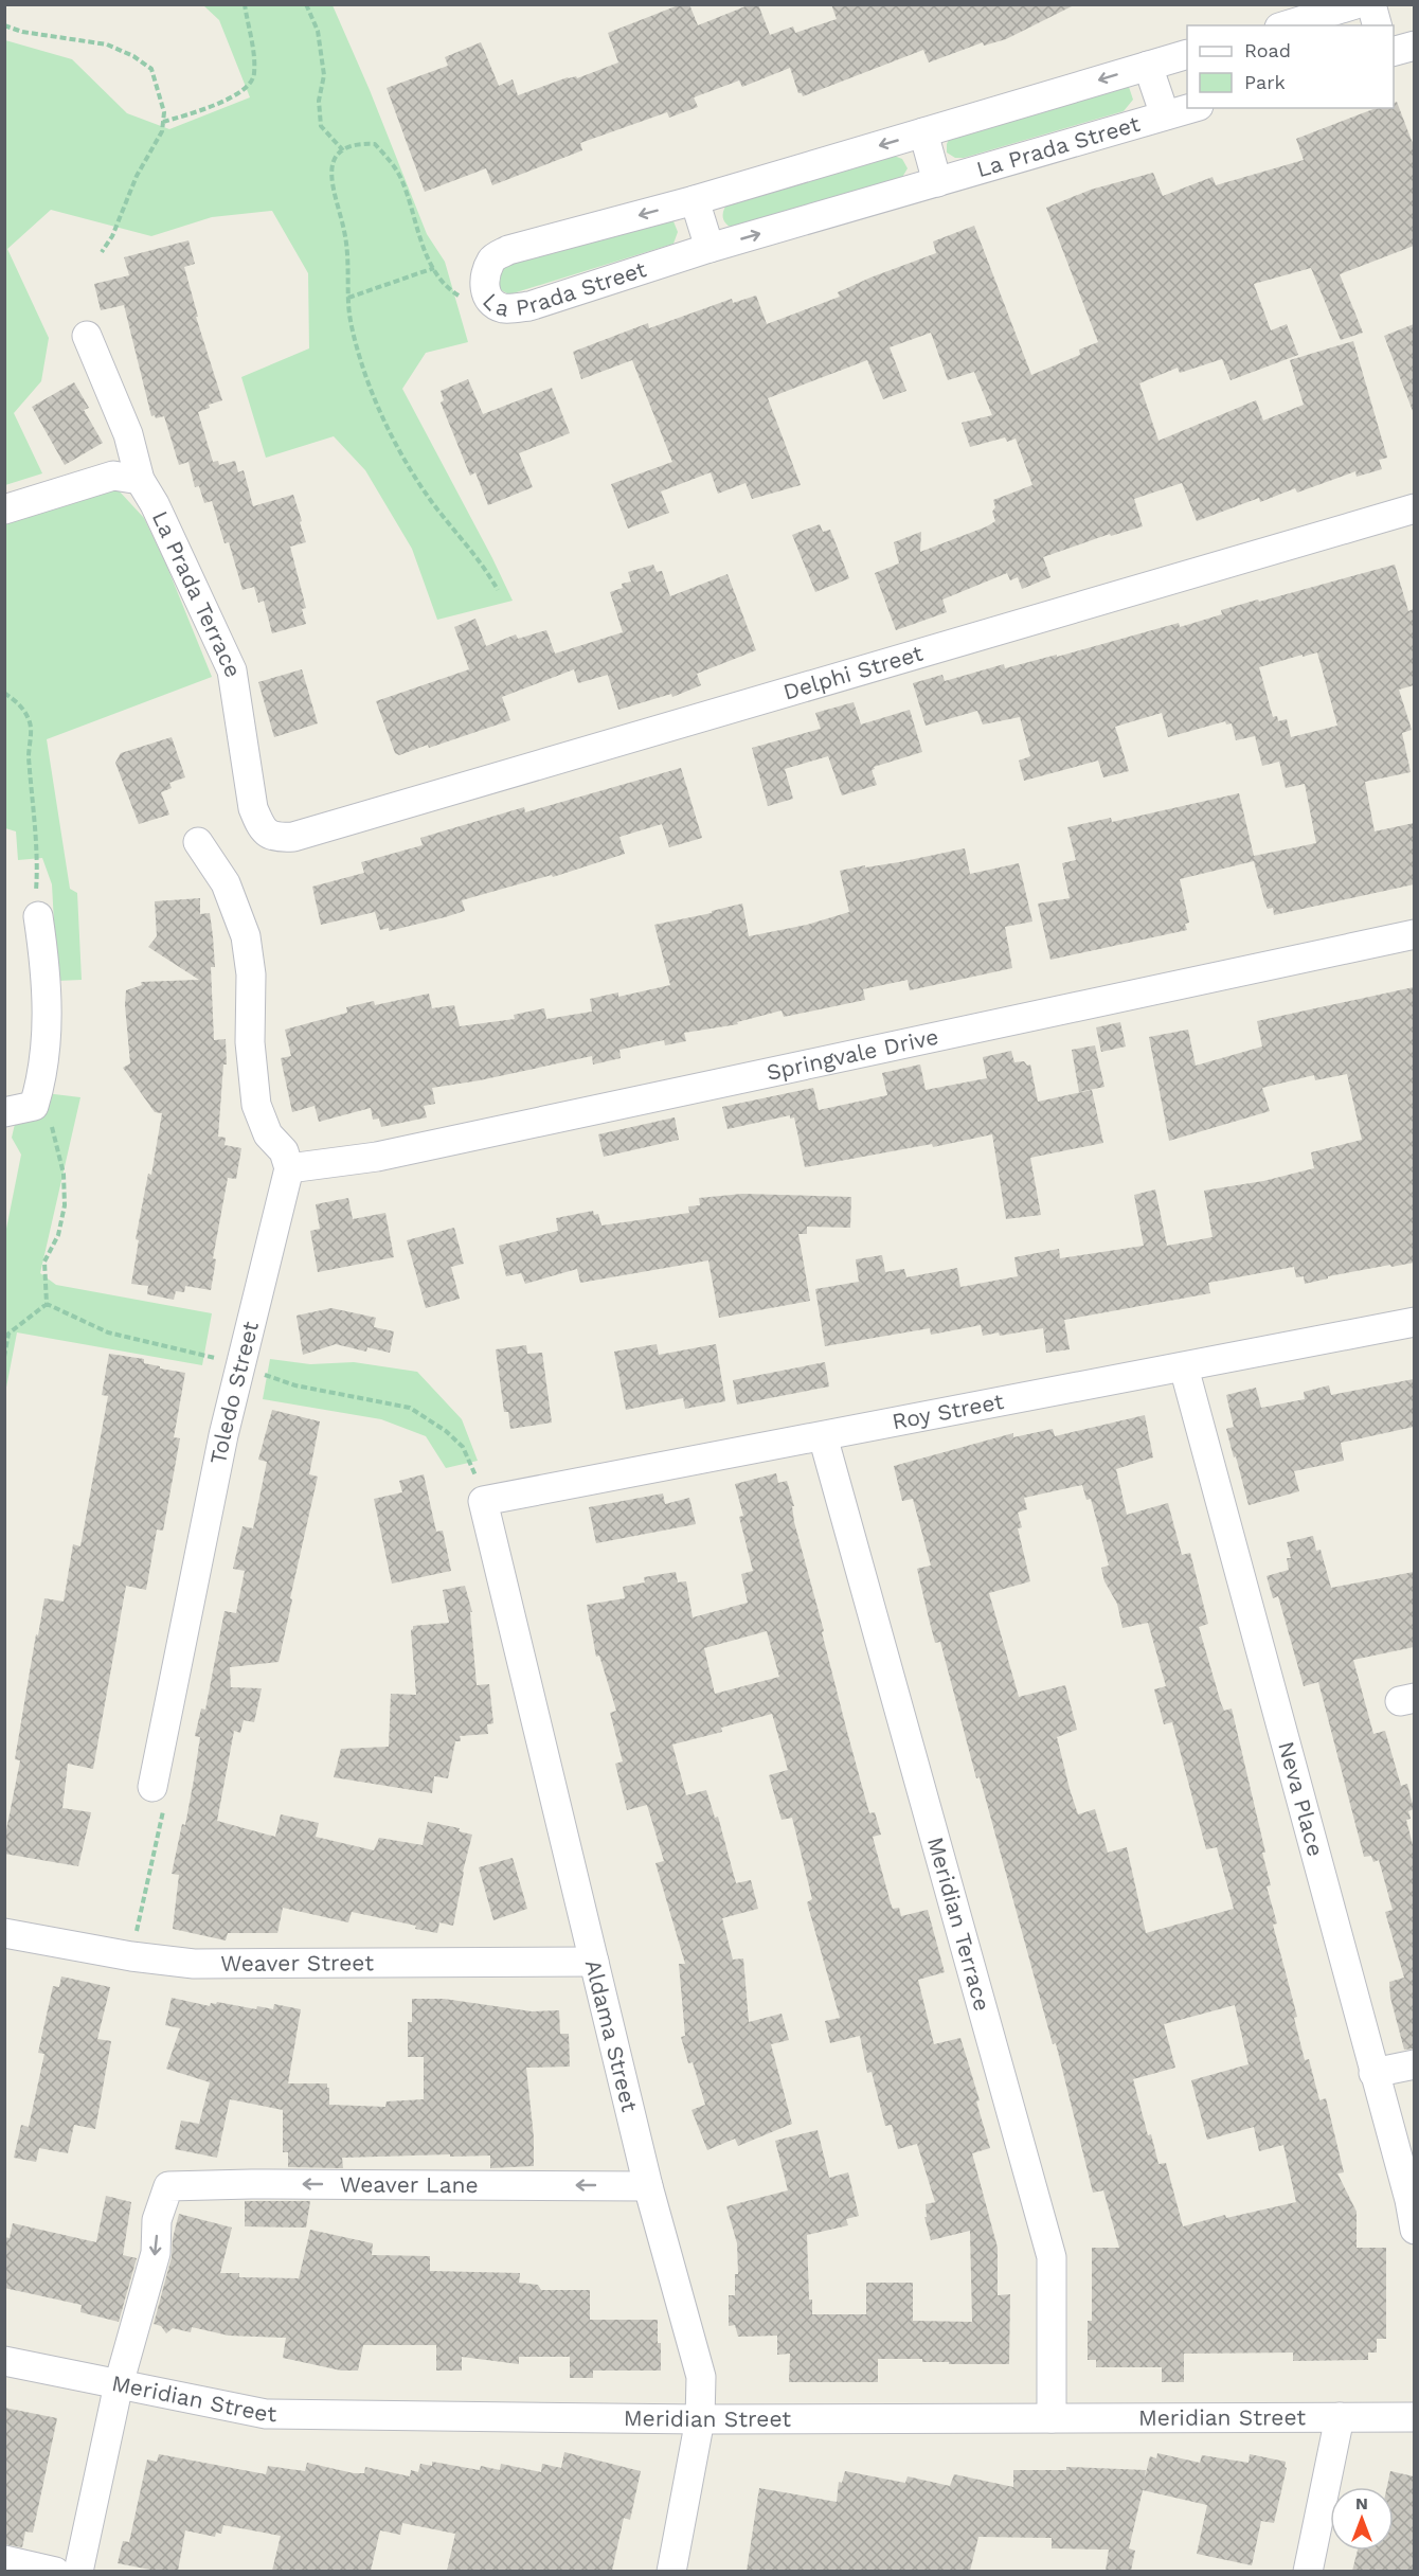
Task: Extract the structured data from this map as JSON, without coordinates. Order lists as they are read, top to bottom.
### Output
{
  "streets": {
    "street": [
      "La Prada Street",
      "La Prada Terrace",
      "Delphi Street",
      "Springvale Drive",
      "Toledo Street",
      "Roy Street",
      "Neva Place",
      "Meridian Terrace",
      "Weaver Street",
      "Aldama Street",
      "Weaver Lane",
      "Meridian Street"
    ]
  },
  "crossings": [
    ["La Prada Terrace", "Delphi Street"],
    ["Springvale Drive", "Toledo Street"],
    ["Roy Street", "Neva Place"],
    ["Roy Street", "Meridian Terrace"],
    ["Roy Street", "Aldama Street"],
    ["Meridian Terrace", "Meridian Street"],
    ["Weaver Street", "Aldama Street"],
    ["Aldama Street", "Weaver Lane"],
    ["Aldama Street", "Meridian Street"],
    ["Weaver Lane", "Meridian Street"]
  ],
  "one_way": ["Weaver Lane"],
  "legend": ["Road", "Park"],
  "north": "top"
}
